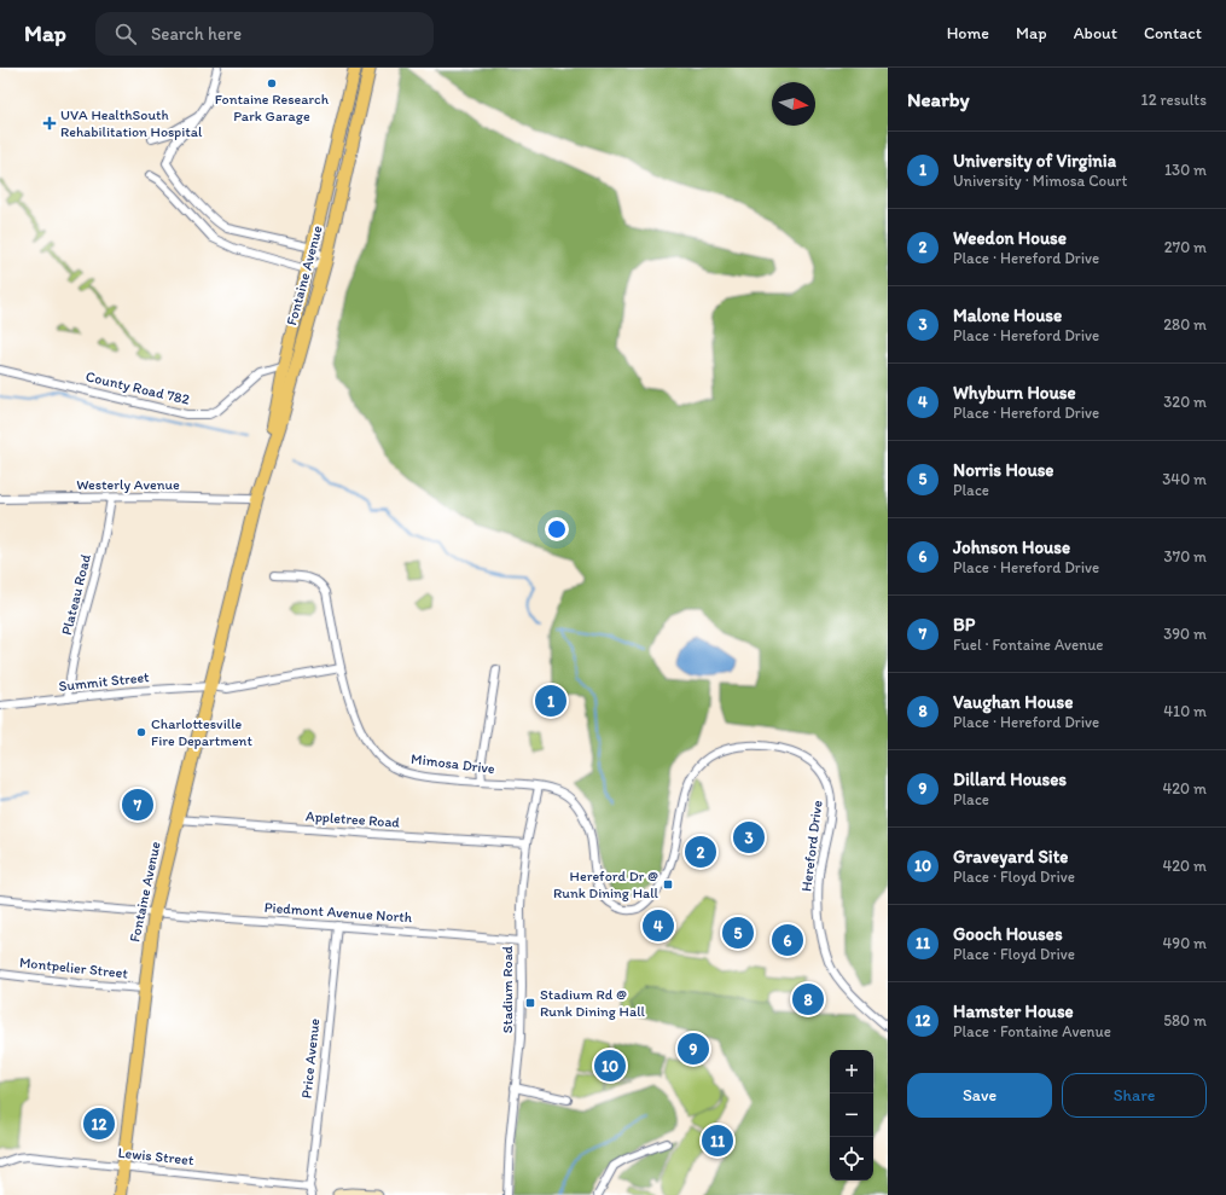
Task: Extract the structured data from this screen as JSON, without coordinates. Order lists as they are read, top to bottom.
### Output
{
  "streets": {
    "main road": ["Fontaine Avenue"],
    "street": [
      "County Road 782",
      "Westerly Avenue",
      "Plateau Road",
      "Summit Street",
      "Mimosa Drive",
      "Appletree Road",
      "Hereford Drive",
      "Piedmont Avenue North",
      "Montpelier Street",
      "Stadium Road",
      "Price Avenue",
      "Lewis Street"
    ]
  },
  "crossings": [
    ["Fontaine Avenue", "County Road 782"],
    ["Fontaine Avenue", "Westerly Avenue"],
    ["Fontaine Avenue", "Summit Street"],
    ["Fontaine Avenue", "Appletree Road"],
    ["Fontaine Avenue", "Piedmont Avenue North"],
    ["Fontaine Avenue", "Montpelier Street"],
    ["Fontaine Avenue", "Lewis Street"],
    ["Westerly Avenue", "Plateau Road"],
    ["Plateau Road", "Summit Street"],
    ["Mimosa Drive", "Hereford Drive"],
    ["Mimosa Drive", "Stadium Road"],
    ["Appletree Road", "Stadium Road"],
    ["Hereford Drive", "Stadium Road"],
    ["Piedmont Avenue North", "Stadium Road"],
    ["Piedmont Avenue North", "Price Avenue"],
    ["Price Avenue", "Lewis Street"]
  ],
  "places": {
    "other": ["Fontaine Research Park Garage", "Charlottesville Fire Department"],
    "health": ["UVA HealthSouth Rehabilitation Hospital"],
    "transit": ["Hereford Dr @ Runk Dining Hall", "Stadium Rd @ Runk Dining Hall"]
  },
  "north": "right",
  "page": {
    "header": "Map",
    "search": "Search here",
    "nav": [
      "Home",
      "Map",
      "About",
      "Contact"
    ],
    "heading": ["Nearby", "12 results"],
    "list": [
      {
        "mark": "1",
        "name": "University of Virginia",
        "note": "University · Mimosa Court",
        "value": "130 m"
      },
      {
        "mark": "2",
        "name": "Weedon House",
        "note": "Place · Hereford Drive",
        "value": "270 m"
      },
      {
        "mark": "3",
        "name": "Malone House",
        "note": "Place · Hereford Drive",
        "value": "280 m"
      },
      {
        "mark": "4",
        "name": "Whyburn House",
        "note": "Place · Hereford Drive",
        "value": "320 m"
      },
      {
        "mark": "5",
        "name": "Norris House",
        "note": "Place",
        "value": "340 m"
      },
      {
        "mark": "6",
        "name": "Johnson House",
        "note": "Place · Hereford Drive",
        "value": "370 m"
      },
      {
        "mark": "7",
        "name": "BP",
        "note": "Fuel · Fontaine Avenue",
        "value": "390 m"
      },
      {
        "mark": "8",
        "name": "Vaughan House",
        "note": "Place · Hereford Drive",
        "value": "410 m"
      },
      {
        "mark": "9",
        "name": "Dillard Houses",
        "note": "Place",
        "value": "420 m"
      },
      {
        "mark": "10",
        "name": "Graveyard Site",
        "note": "Place · Floyd Drive",
        "value": "420 m"
      },
      {
        "mark": "11",
        "name": "Gooch Houses",
        "note": "Place · Floyd Drive",
        "value": "490 m"
      },
      {
        "mark": "12",
        "name": "Hamster House",
        "note": "Place · Fontaine Avenue",
        "value": "580 m"
      }
    ],
    "pins": [
      "1",
      "7",
      "3",
      "2",
      "4",
      "5",
      "6",
      "8",
      "9",
      "10",
      "12",
      "11"
    ],
    "map_buttons": ["+", "−"],
    "buttons": ["Save", "Share"]
  }
}
